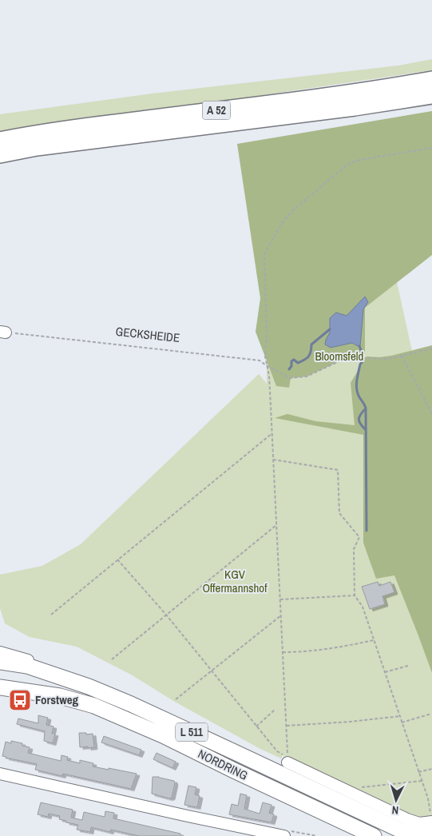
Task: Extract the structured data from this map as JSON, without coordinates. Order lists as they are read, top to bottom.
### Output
{
  "streets": {
    "highway": ["A 52"],
    "main road": ["L 511", "NORDRING"],
    "path": ["GECKSHEIDE"]
  },
  "parks": ["Bloomsfeld", "KGV Offermannshof"],
  "places": {
    "bus stop": ["Forstweg"]
  },
  "north": "bottom"
}
